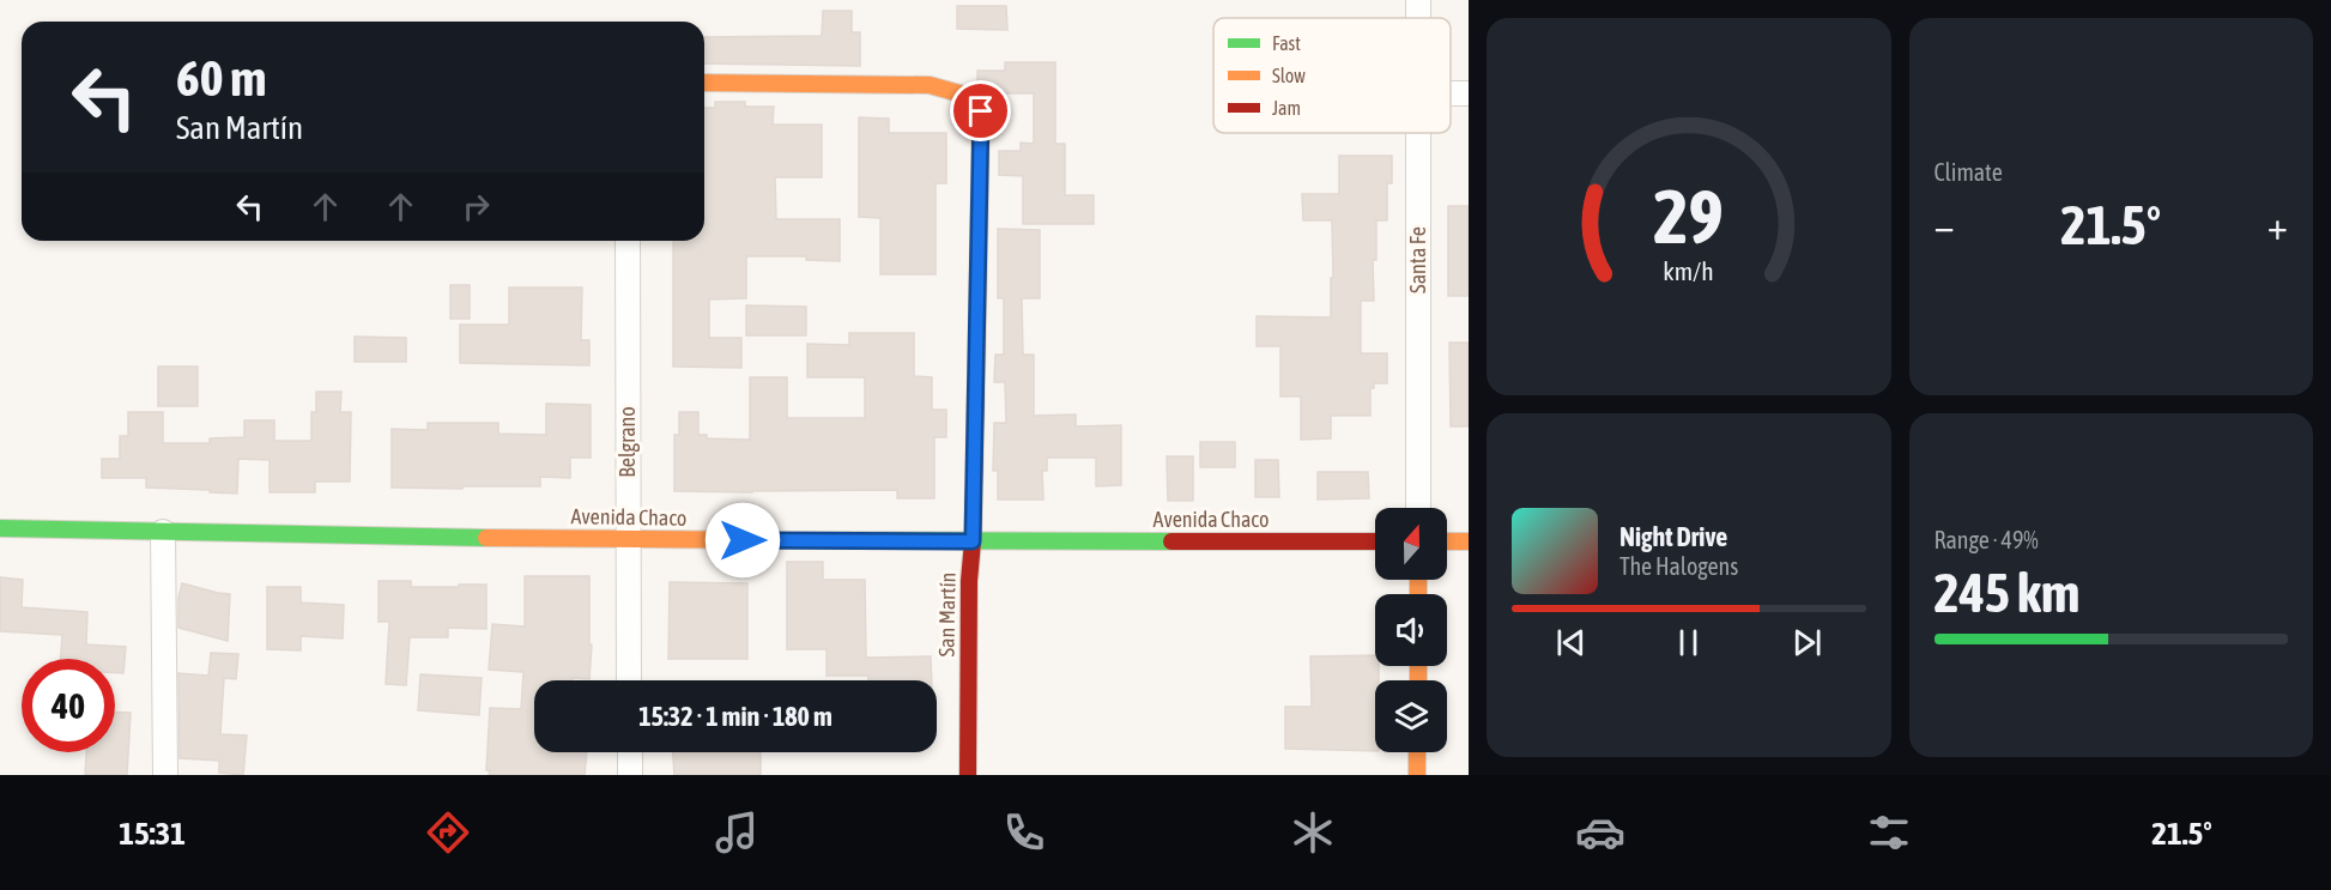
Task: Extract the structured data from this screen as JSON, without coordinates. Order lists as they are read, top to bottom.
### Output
{
  "streets": {
    "street": [
      "Santa Fe",
      "Belgrano",
      "Avenida Chaco",
      "San Martín"
    ]
  },
  "crossings": [
    ["Belgrano", "Avenida Chaco"],
    ["Avenida Chaco", "San Martín"]
  ],
  "legend": ["Fast", "Slow", "Jam"],
  "north": "top",
  "page": {
    "tile": [
      "Climate",
      ["Range · 49%", "245 km"]
    ],
    "turn": ["60 m", "San Martín"],
    "heat": ["−", "21.5°", "+"],
    "song": ["Night Drive", "The Halogens"],
    "limit": "40",
    "trip": "15:32 · 1 min · 180 m",
    "tabs": ["15:31", "21.5°"],
    "gauge": ["29", "km/h"]
  }
}
